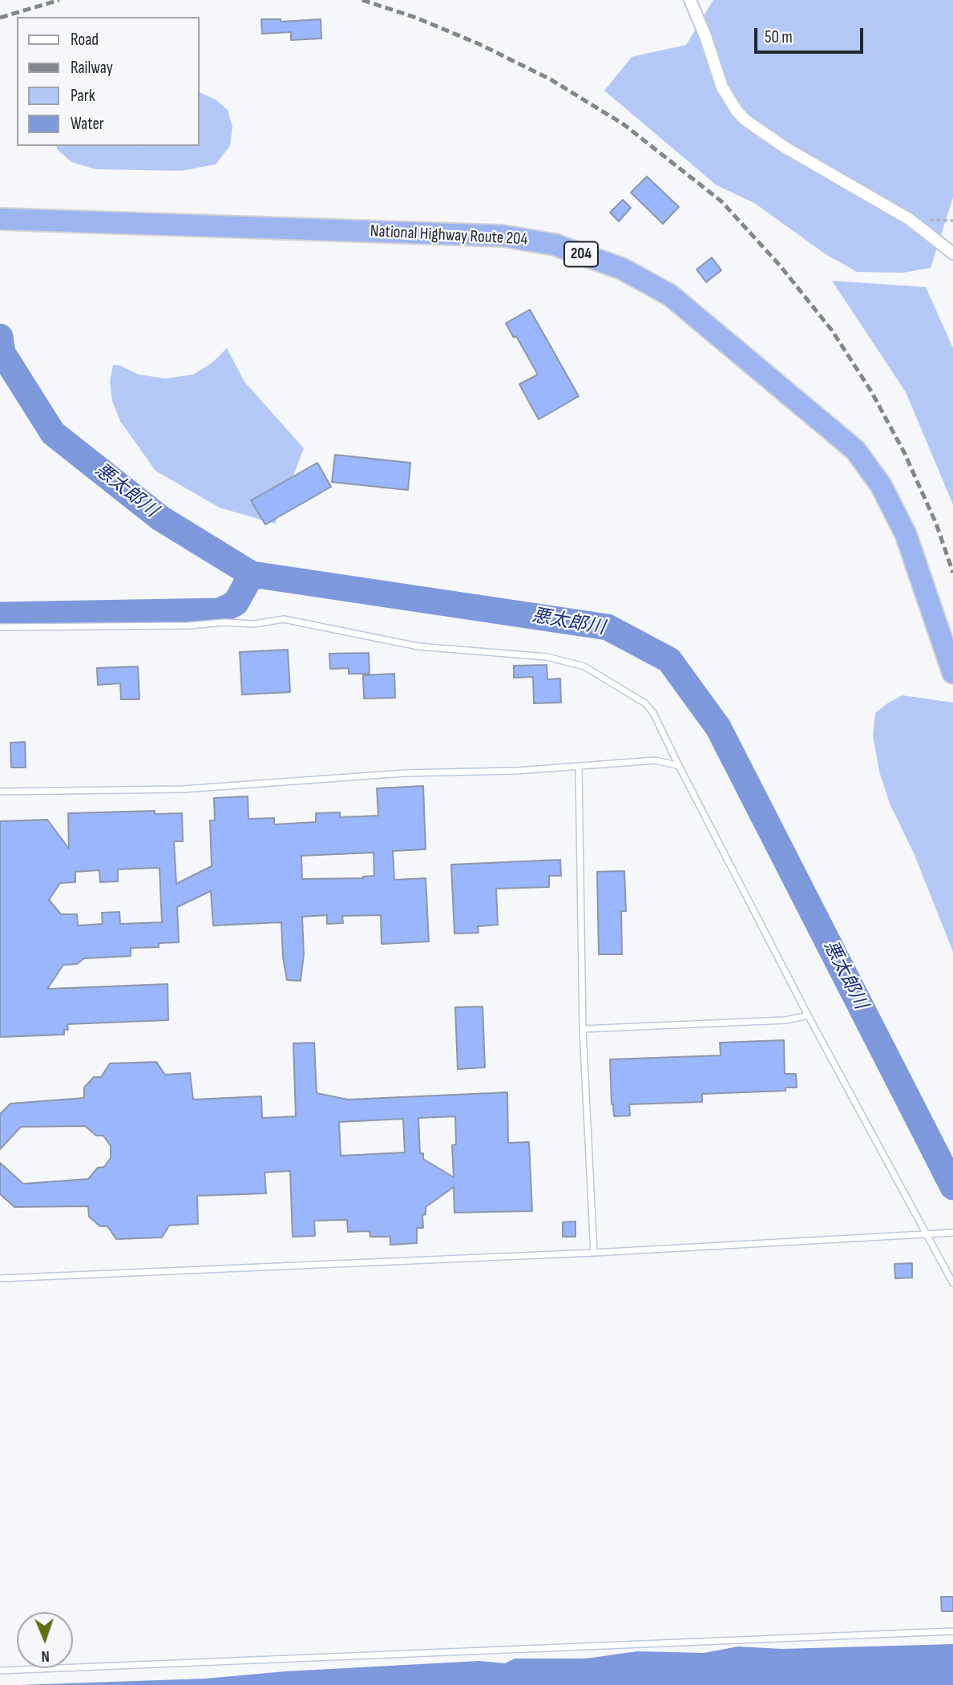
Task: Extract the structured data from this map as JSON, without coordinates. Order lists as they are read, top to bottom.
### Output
{
  "streets": {
    "highway": ["National Highway Route 204", "204"]
  },
  "water": ["悪太郎川"],
  "legend": [
    "Road",
    "Railway",
    "Park",
    "Water"
  ],
  "scale_bar": "50 m",
  "north": "bottom"
}
